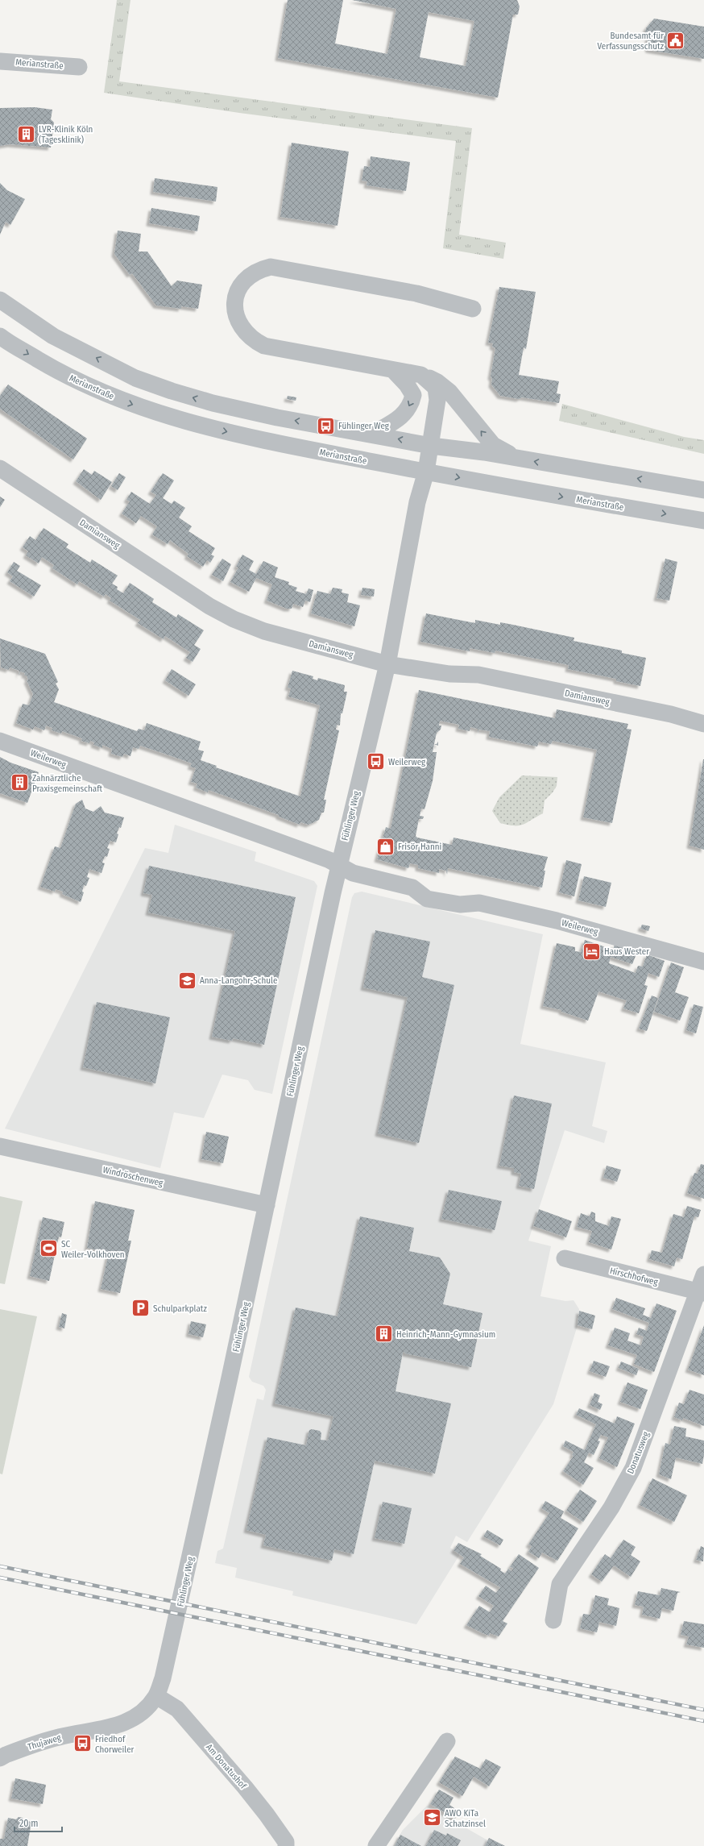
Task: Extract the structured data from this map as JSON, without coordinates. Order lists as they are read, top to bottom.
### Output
{
  "streets": {
    "street": [
      "Merianstraße",
      "Damiansweg",
      "Weilerweg",
      "Fühlinger Weg",
      "Windröschenweg",
      "Hirschhofweg",
      "Donatusweg",
      "Thujaweg",
      "Am Donatushof"
    ]
  },
  "crossings": [
    ["Merianstraße", "Fühlinger Weg"],
    ["Damiansweg", "Fühlinger Weg"],
    ["Weilerweg", "Fühlinger Weg"],
    ["Fühlinger Weg", "Windröschenweg"],
    ["Fühlinger Weg", "Thujaweg"],
    ["Fühlinger Weg", "Am Donatushof"],
    ["Hirschhofweg", "Donatusweg"],
    ["Thujaweg", "Am Donatushof"]
  ],
  "places": {
    "public building": ["Bundesamt für Verfassungsschutz"],
    "building": ["LVR-Klinik Köln (Tagesklinik)", "Zahnärztliche Praxisgemeinschaft", "Heinrich-Mann-Gymnasium"],
    "bus stop": ["Fühlinger Weg", "Weilerweg", "Friedhof Chorweiler"],
    "shop": ["Frisör Hanni"],
    "hotel": ["Haus Wester"],
    "school or university": ["Anna-Langohr-Schule", "AWO KiTa Schatzinsel"],
    "sports": ["SC Weiler-Volkhoven"],
    "parking": ["Schulparkplatz"]
  },
  "scale_bar": "20 m"
}
